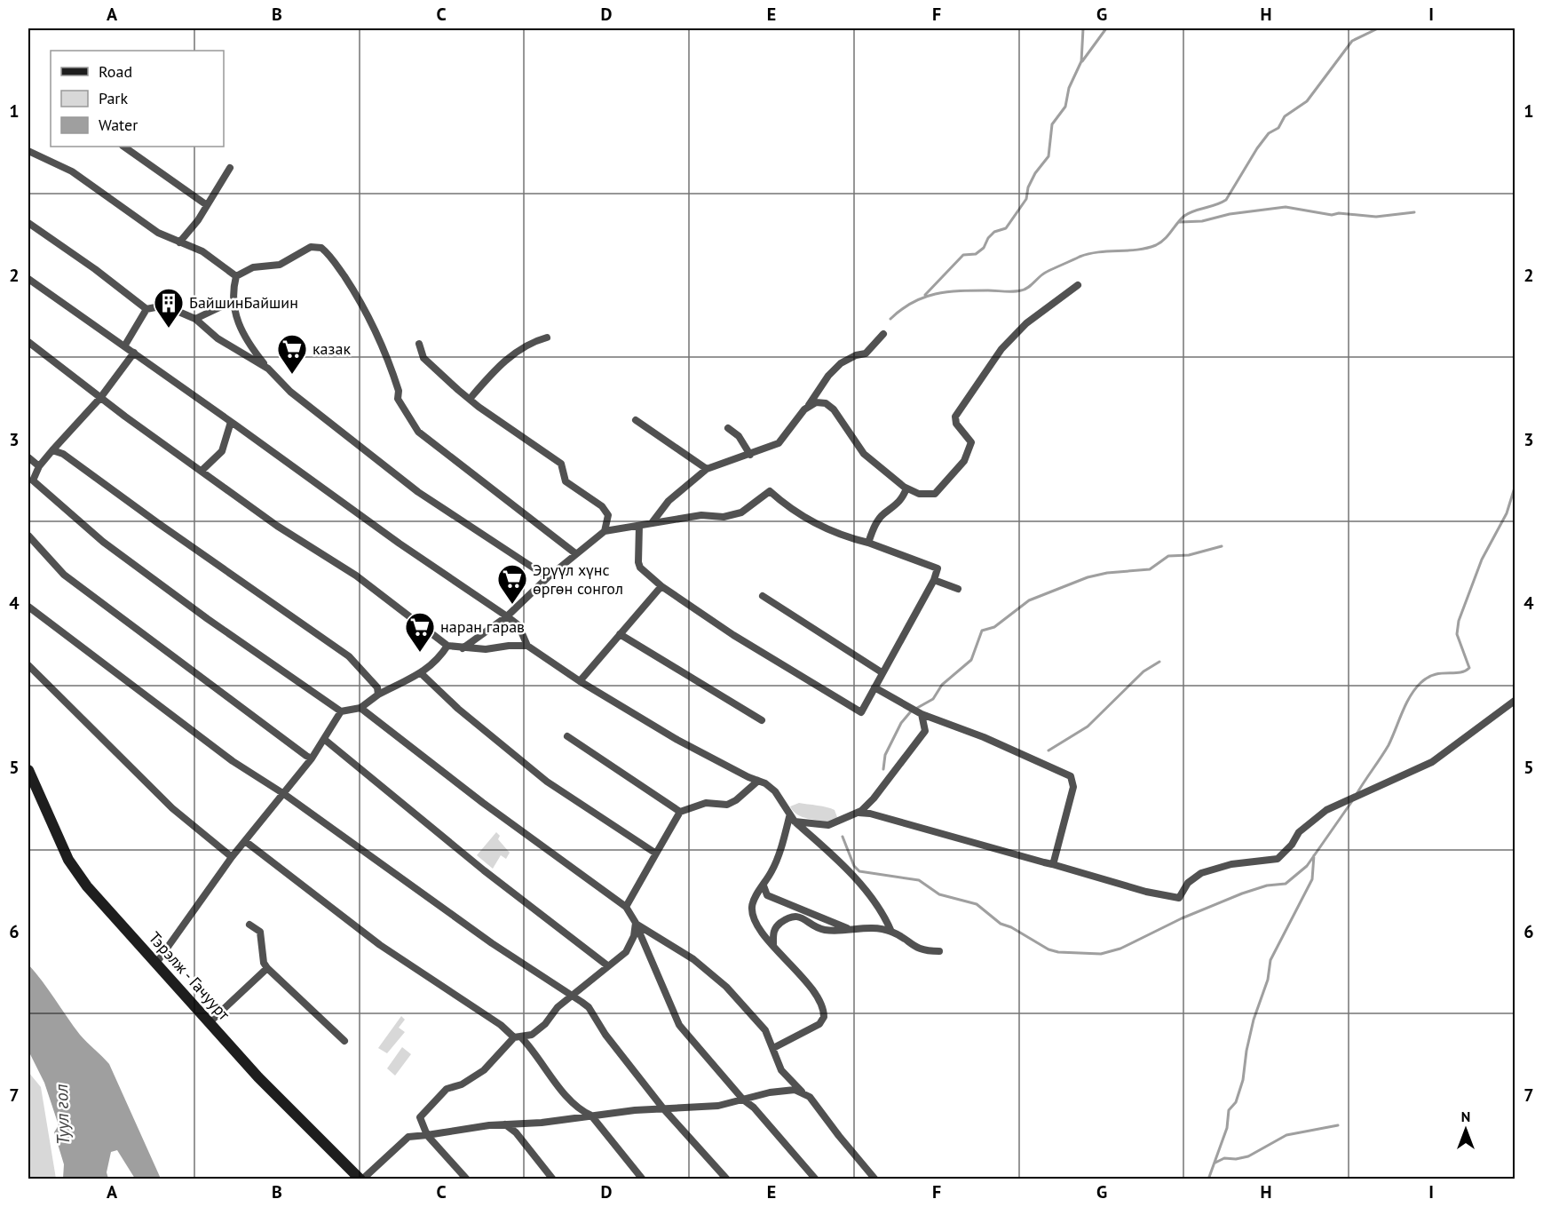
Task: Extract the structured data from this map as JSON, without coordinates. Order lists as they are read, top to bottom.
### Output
{
  "streets": {
    "main road": ["Тэрэлж - Гачуурт"]
  },
  "water": ["Туул гол"],
  "places": {
    "building": ["БайшинБайшин"],
    "supermarket": ["казак", "Эрүүл хүнс өргөн сонгол", "наран гарав"]
  },
  "legend": ["Road", "Park", "Water"],
  "north": "top",
  "grid": {
    "columns": [
      "A",
      "B",
      "C",
      "D",
      "E",
      "F",
      "G",
      "H",
      "I"
    ],
    "rows": [
      "1",
      "2",
      "3",
      "4",
      "5",
      "6",
      "7"
    ]
  }
}
